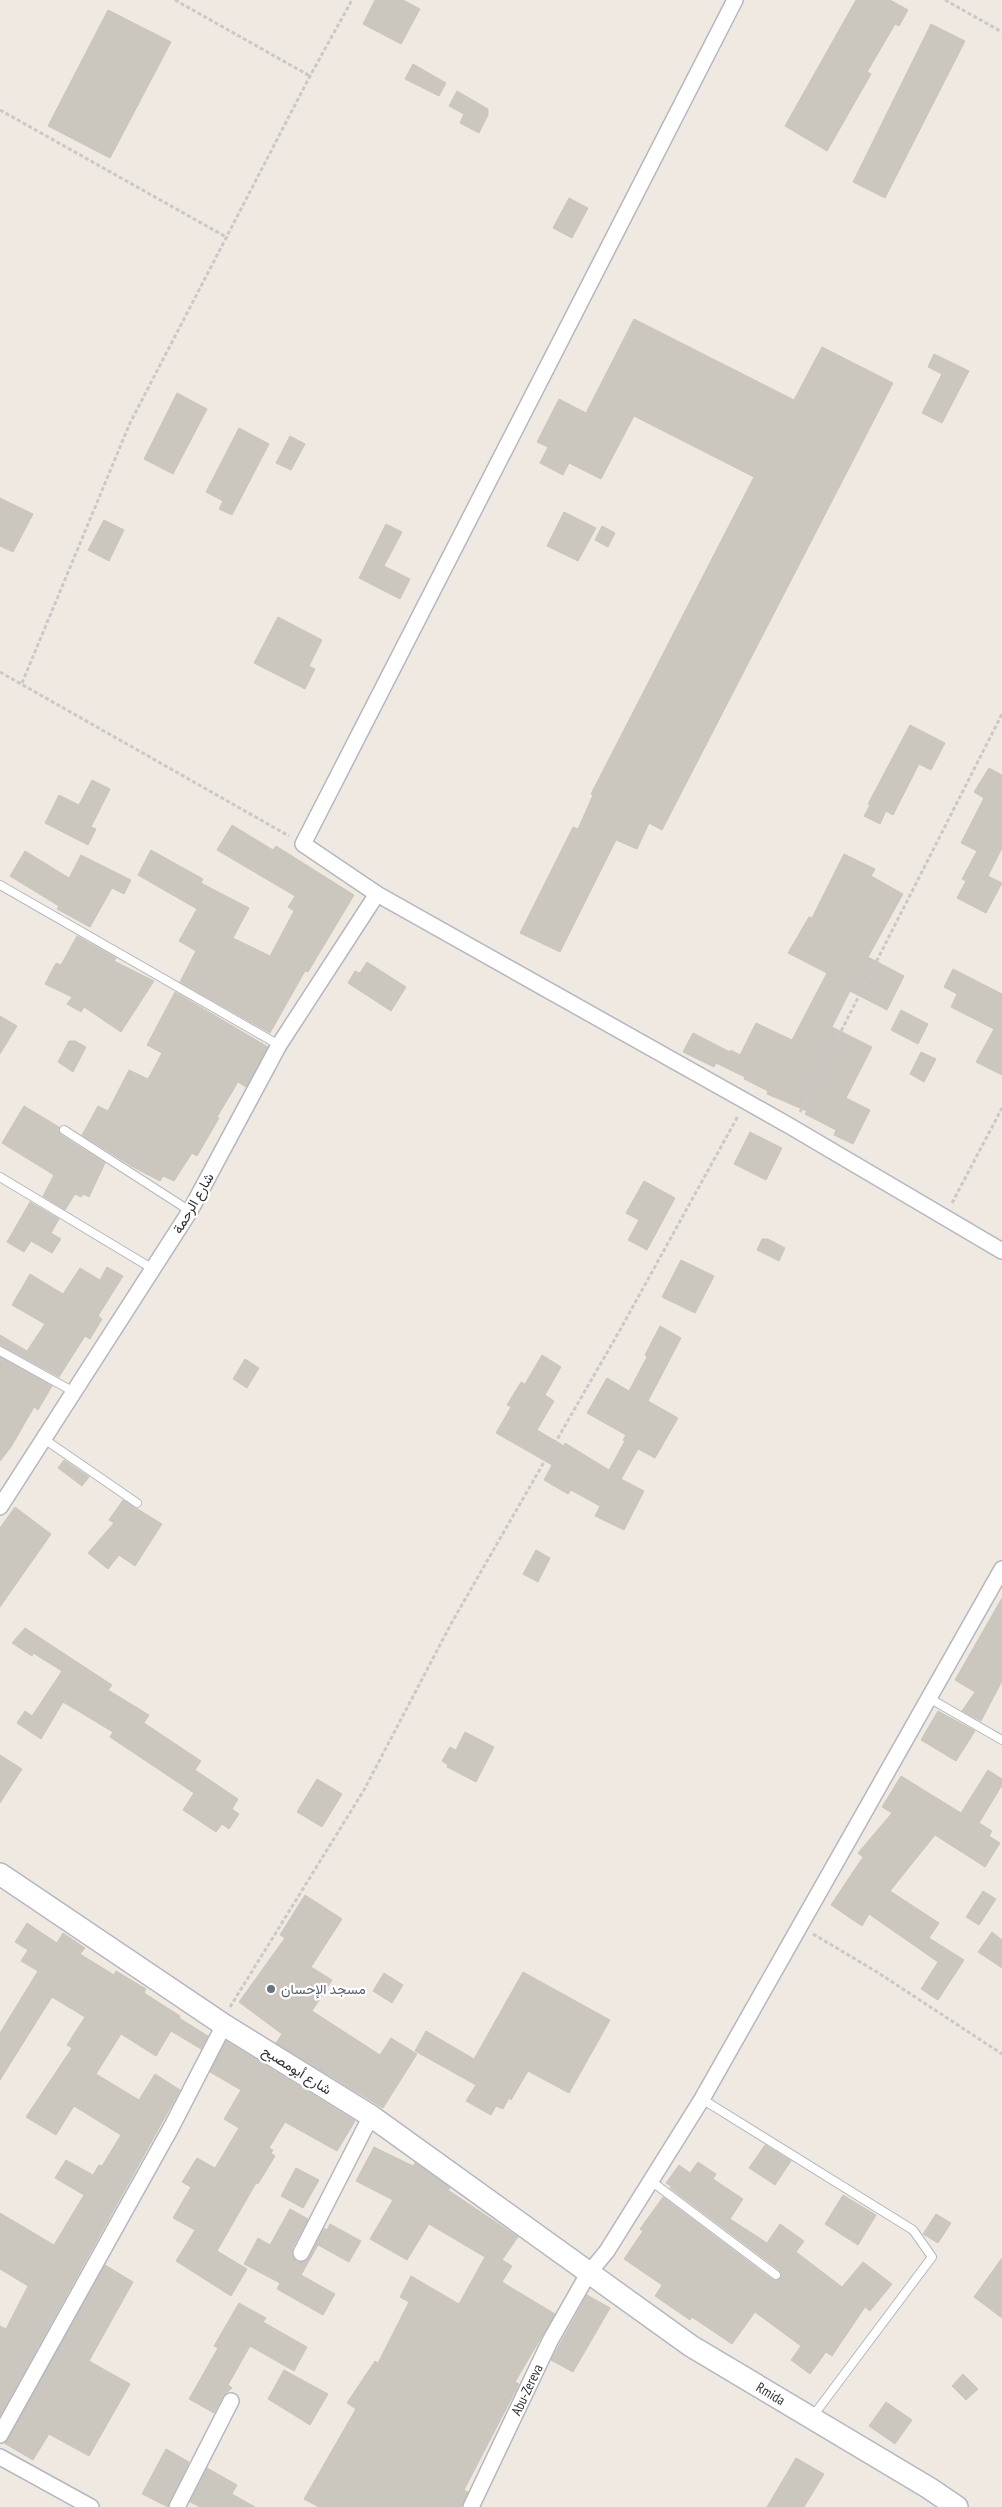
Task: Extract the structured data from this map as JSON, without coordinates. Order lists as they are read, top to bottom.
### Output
{
  "streets": {
    "street": [
      "شارع الرحمة",
      "شارع أبومصبح",
      "Abu-Zereva",
      "Rmida"
    ]
  },
  "crossings": [
    ["شارع أبومصبح", "Abu-Zereva"],
    ["شارع أبومصبح", "Rmida"],
    ["Abu-Zereva", "Rmida"]
  ],
  "places": ["مسجد الإحسان"]
}
